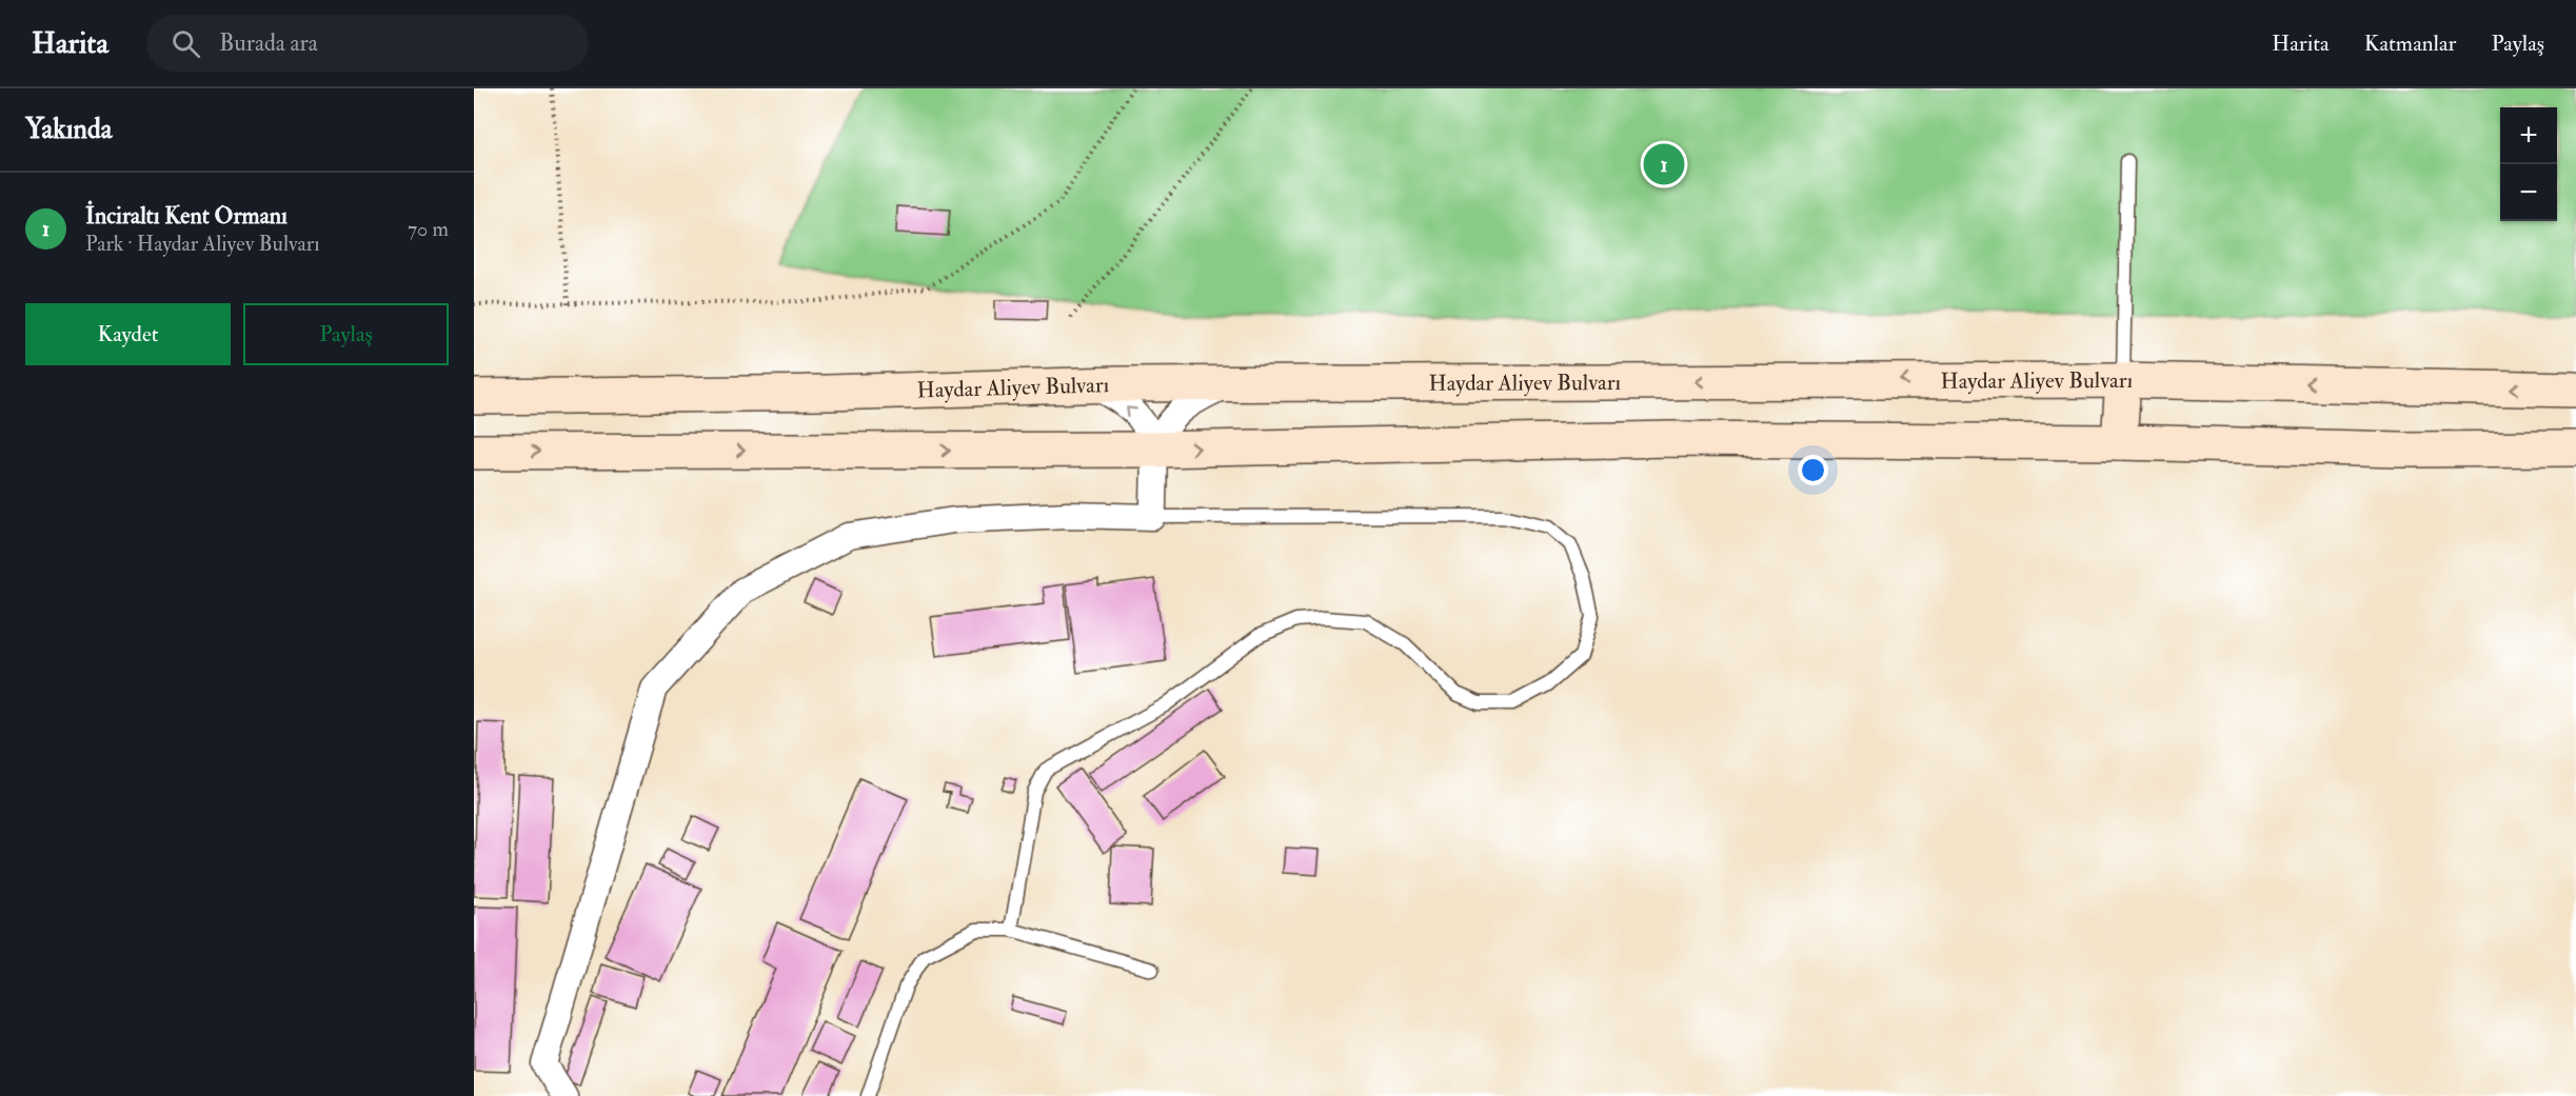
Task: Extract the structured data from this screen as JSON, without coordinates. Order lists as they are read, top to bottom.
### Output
{
  "streets": {
    "main road": ["Haydar Aliyev Bulvarı"]
  },
  "page": {
    "header": "Harita",
    "search": "Burada ara",
    "nav": ["Harita", "Katmanlar", "Paylaş"],
    "heading": "Yakında",
    "map_buttons": ["+", "−"],
    "pins": "1",
    "list": [
      {
        "mark": "1",
        "name": "İnciraltı Kent Ormanı",
        "note": "Park · Haydar Aliyev Bulvarı",
        "value": "70 m"
      }
    ],
    "buttons": ["Kaydet", "Paylaş"]
  }
}
